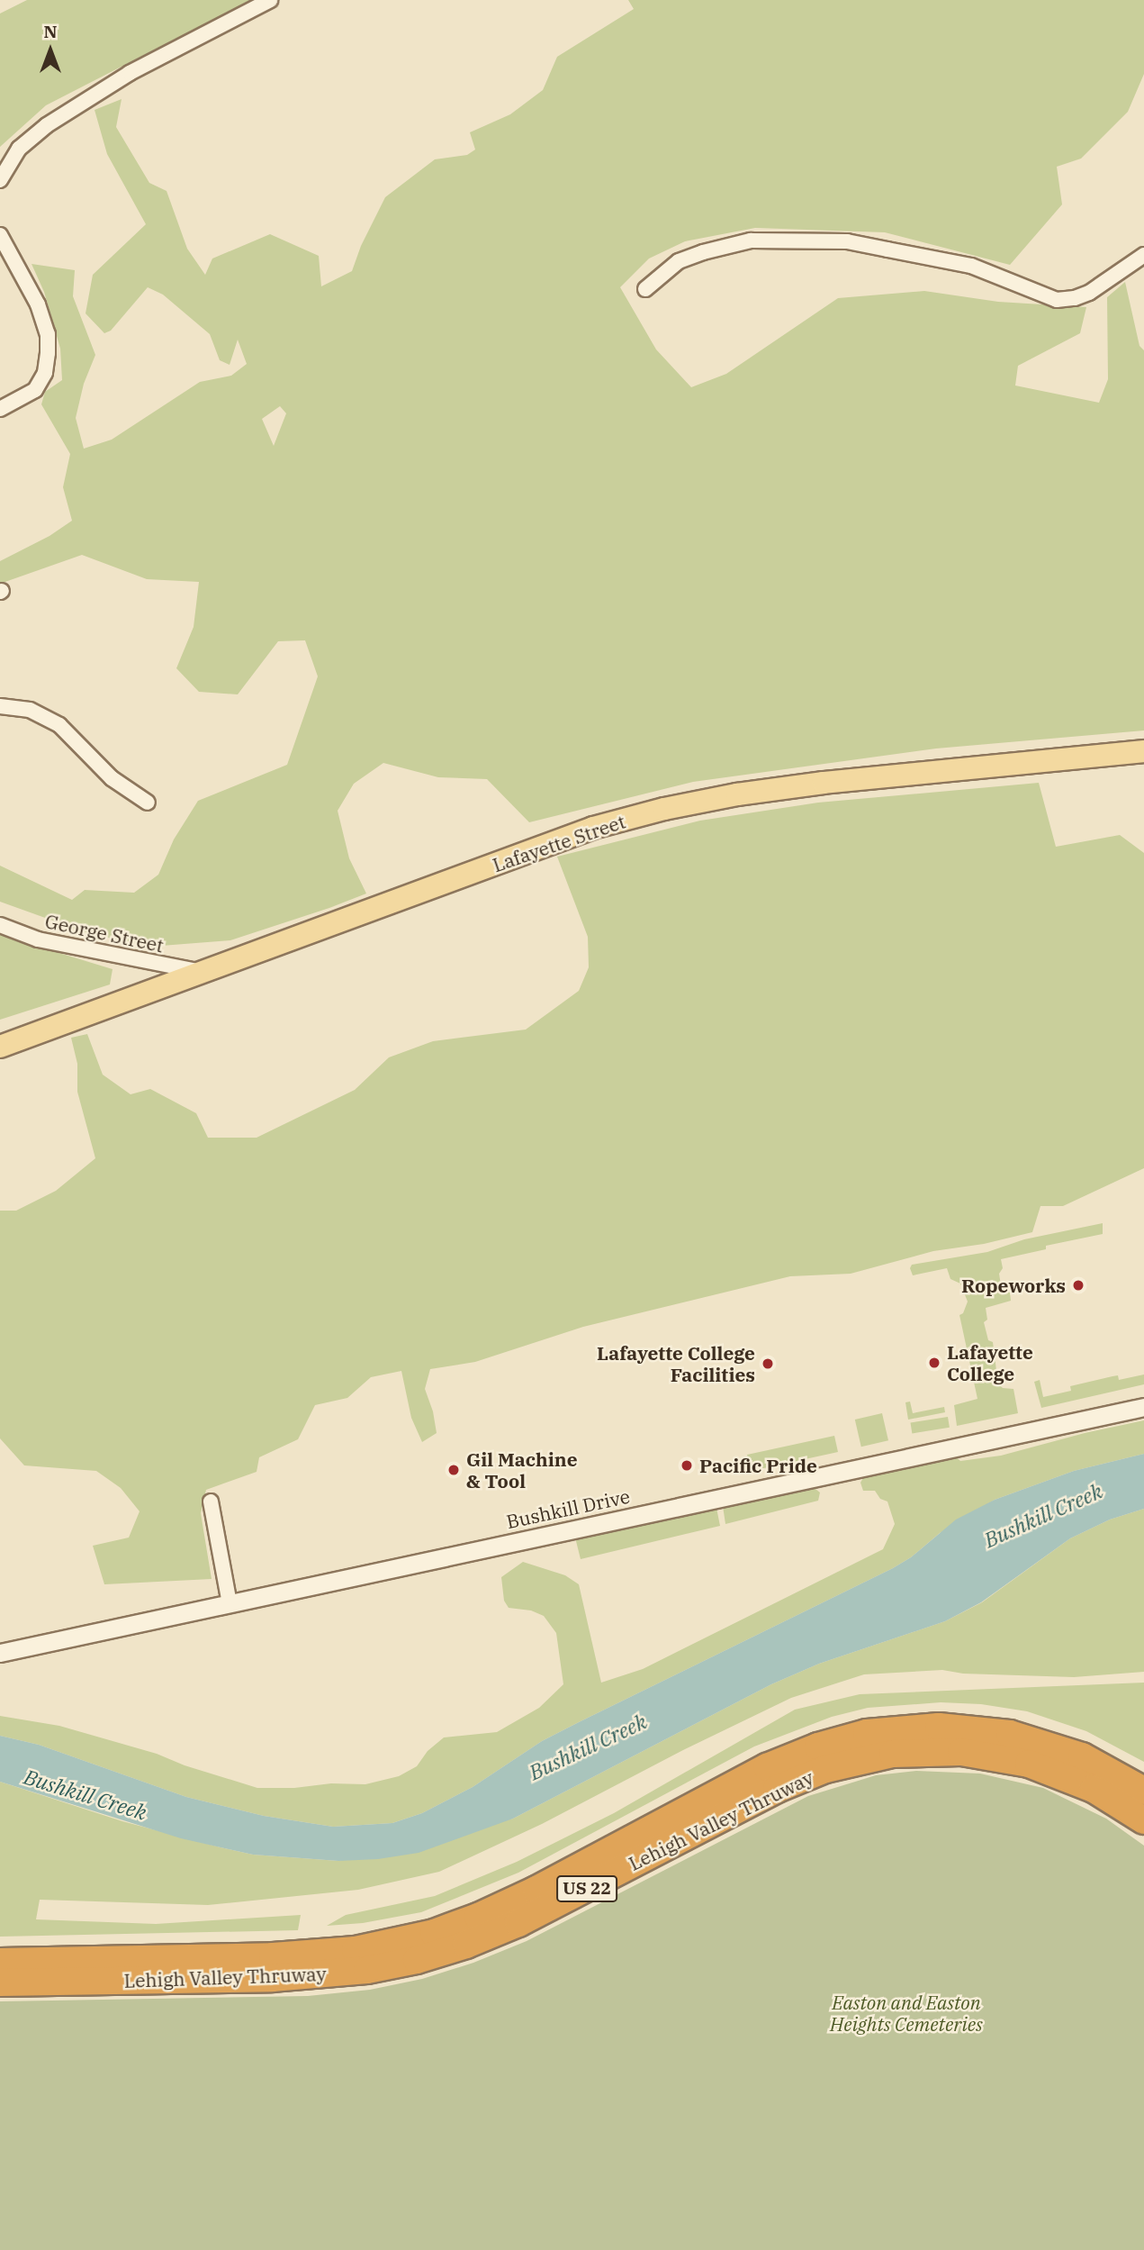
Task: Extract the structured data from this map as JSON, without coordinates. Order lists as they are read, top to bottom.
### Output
{
  "streets": {
    "highway": ["Lehigh Valley Thruway", "US 22"],
    "main road": ["Lafayette Street"],
    "street": ["George Street", "Bushkill Drive"]
  },
  "crossings": [
    ["Lafayette Street", "George Street"]
  ],
  "water": ["Bushkill Creek"],
  "parks": ["Easton and Easton Heights Cemeteries"],
  "places": [
    "Ropeworks",
    "Lafayette College",
    "Lafayette College Facilities",
    "Pacific Pride",
    "Gil Machine & Tool"
  ],
  "north": "top"
}
